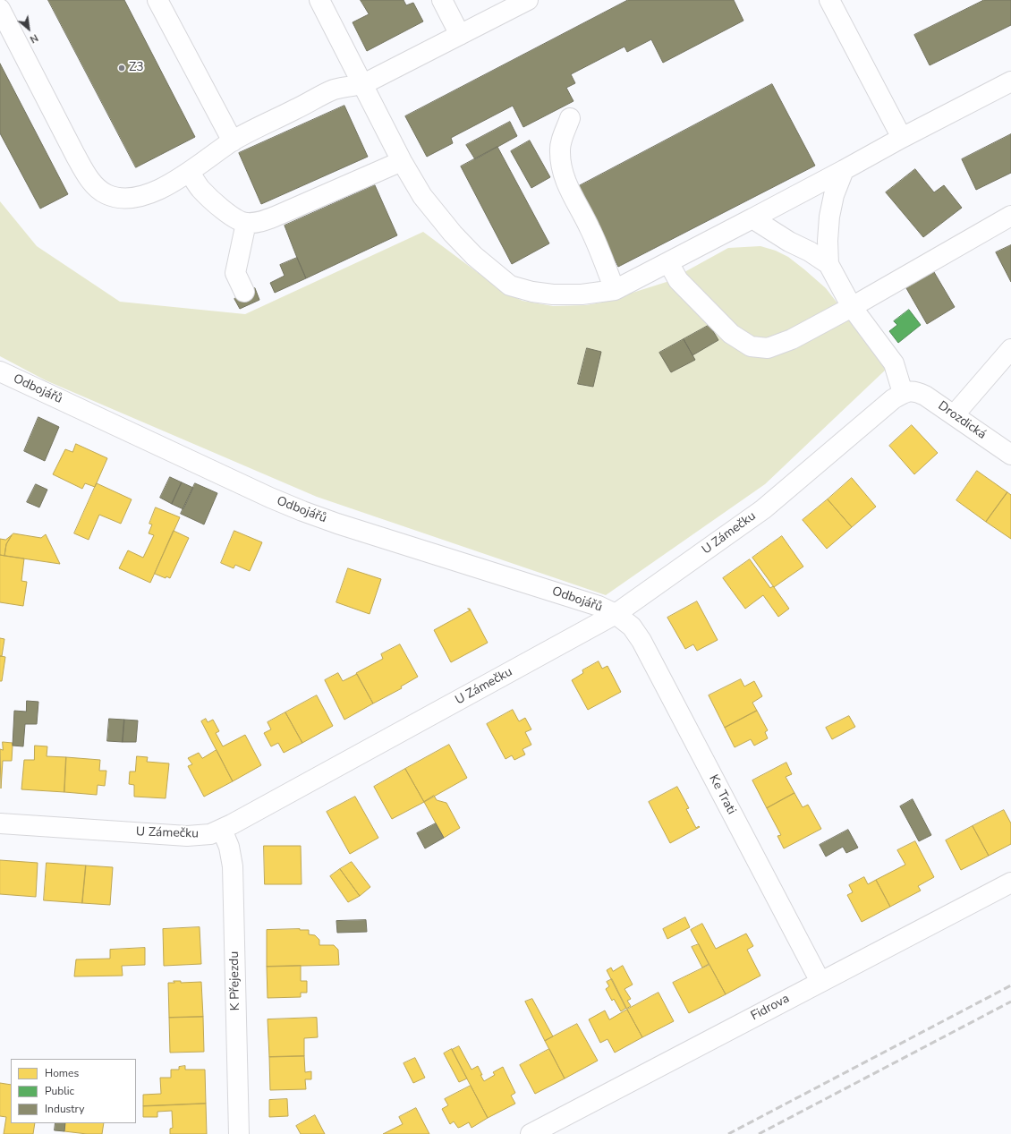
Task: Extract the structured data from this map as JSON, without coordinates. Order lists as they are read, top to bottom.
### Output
{
  "streets": {
    "street": [
      "Odbojářů",
      "Drozdická",
      "U Zámečku",
      "Ke Trati",
      "K Přejezdu",
      "Fidrova"
    ]
  },
  "crossings": [
    ["Odbojářů", "U Zámečku"],
    ["Odbojářů", "Ke Trati"],
    ["Drozdická", "U Zámečku"],
    ["U Zámečku", "Ke Trati"],
    ["U Zámečku", "K Přejezdu"],
    ["Ke Trati", "Fidrova"]
  ],
  "places": ["Z3"],
  "legend": ["Homes", "Public", "Industry"],
  "north": "bottom right"
}
